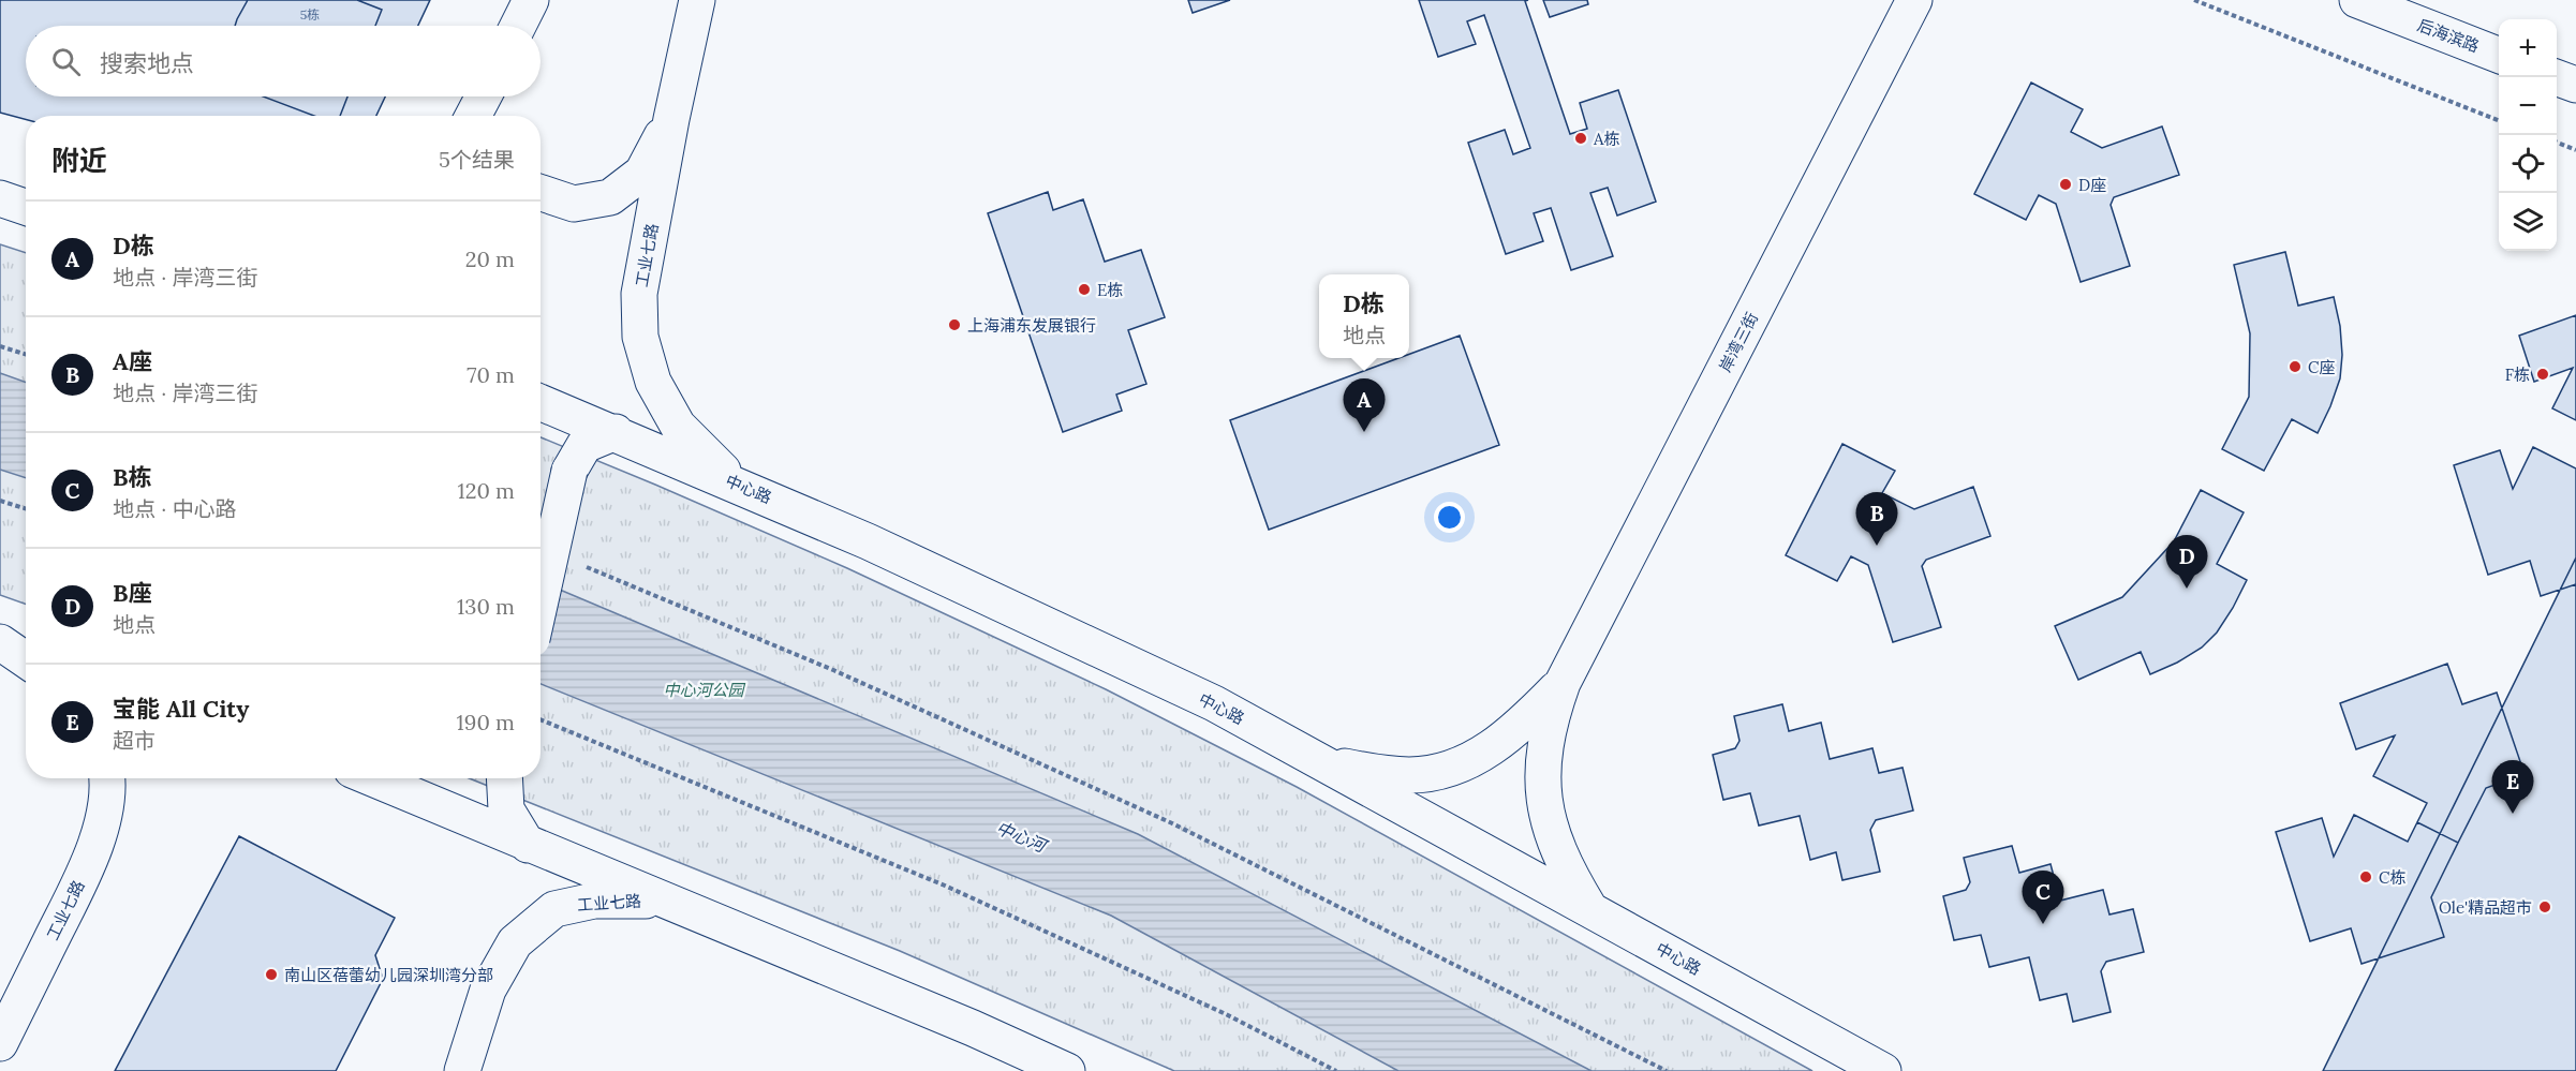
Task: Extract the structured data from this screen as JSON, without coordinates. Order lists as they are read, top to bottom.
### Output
{
  "streets": {
    "main road": [
      "后海滨路",
      "工业七路",
      "岸湾三街",
      "中心路"
    ]
  },
  "crossings": [
    ["工业七路", "中心路"]
  ],
  "water": ["中心河"],
  "parks": ["中心河公园"],
  "places": [
    "A栋",
    "D座",
    "E栋",
    "上海浦东发展银行",
    "C座",
    "F栋",
    "C栋",
    "Ole'精品超市",
    "南山区蓓蕾幼儿园深圳湾分部"
  ],
  "house_numbers": ["5栋"],
  "page": {
    "map_buttons": ["+", "−"],
    "search": "搜索地点",
    "heading": ["附近", "5个结果"],
    "list": [
      {
        "mark": "A",
        "name": "D栋",
        "note": "地点 · 岸湾三街",
        "value": "20 m"
      },
      {
        "mark": "B",
        "name": "A座",
        "note": "地点 · 岸湾三街",
        "value": "70 m"
      },
      {
        "mark": "C",
        "name": "B栋",
        "note": "地点 · 中心路",
        "value": "120 m"
      },
      {
        "mark": "D",
        "name": "B座",
        "note": "地点",
        "value": "130 m"
      },
      {
        "mark": "E",
        "name": "宝能 All City",
        "note": "超市",
        "value": "190 m"
      }
    ],
    "popup": ["D栋", "地点"],
    "pins": [
      "A",
      "B",
      "D",
      "E",
      "C"
    ]
  }
}
